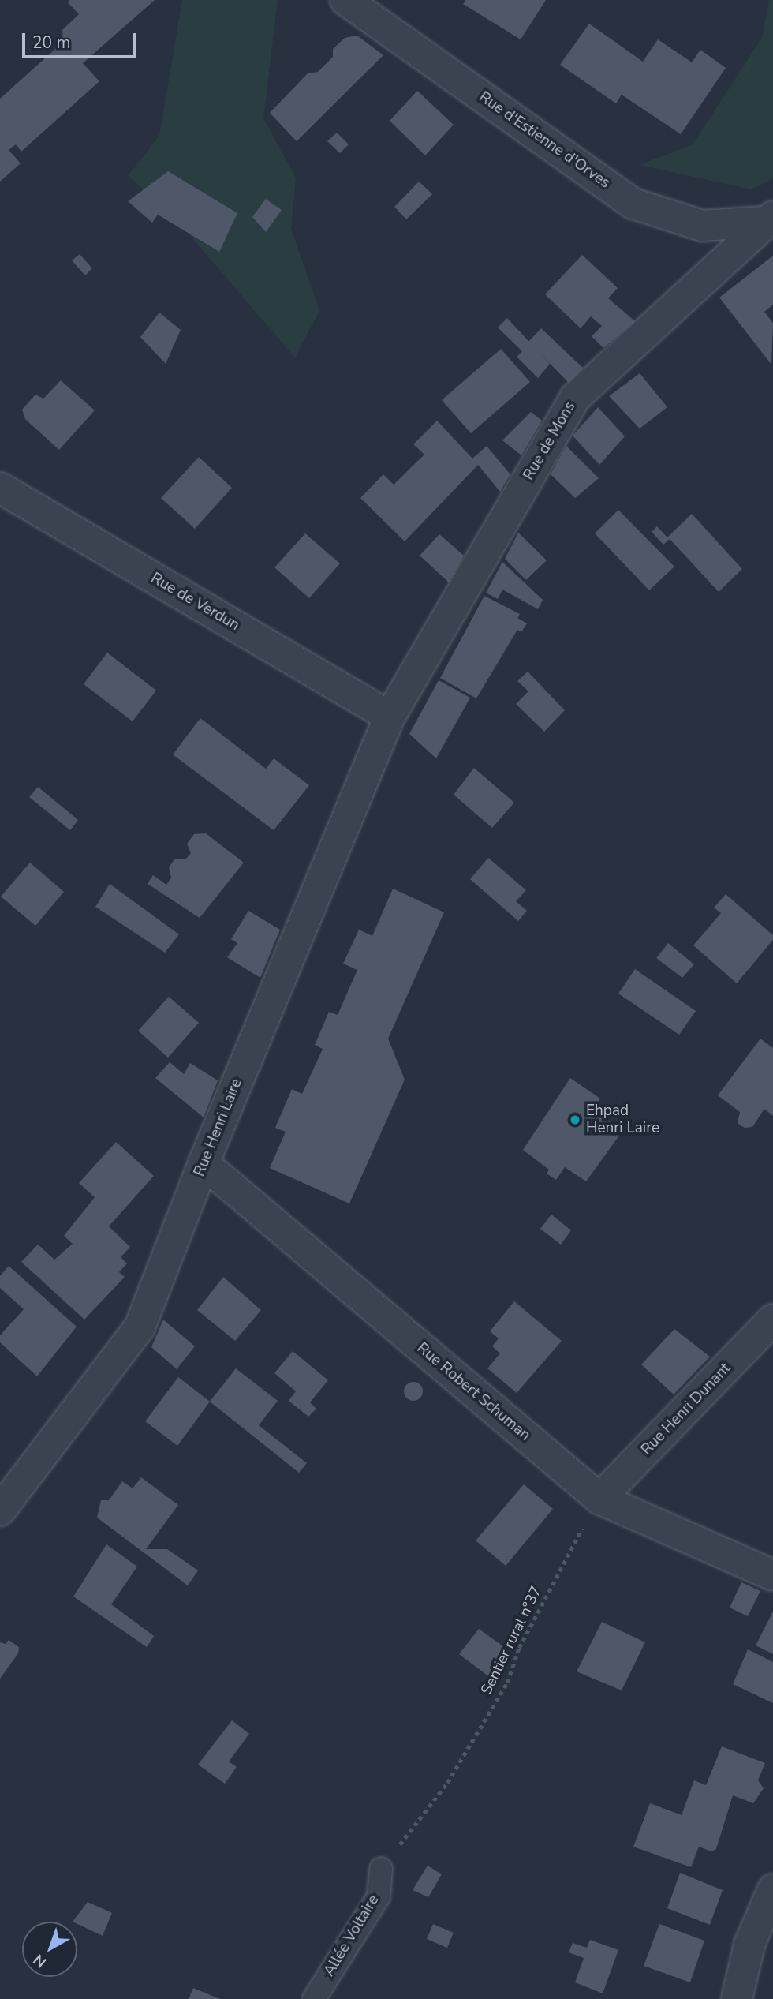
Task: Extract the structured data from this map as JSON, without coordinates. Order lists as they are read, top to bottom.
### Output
{
  "streets": {
    "street": [
      "Rue d'Estienne d'Orves",
      "Rue de Mons",
      "Rue de Verdun",
      "Rue Henri Laire",
      "Rue Robert Schuman",
      "Rue Henri Dunant"
    ],
    "lane": ["Allée Voltaire"],
    "path": ["Sentier rural n°37"]
  },
  "crossings": [
    ["Rue d'Estienne d'Orves", "Rue de Mons"],
    ["Rue de Mons", "Rue de Verdun"],
    ["Rue de Mons", "Rue Henri Laire"],
    ["Rue de Verdun", "Rue Henri Laire"],
    ["Rue Henri Laire", "Rue Robert Schuman"],
    ["Rue Robert Schuman", "Rue Henri Dunant"],
    ["Rue Robert Schuman", "Sentier rural n°37"],
    ["Rue Henri Dunant", "Sentier rural n°37"],
    ["Sentier rural n°37", "Allée Voltaire"]
  ],
  "places": ["Ehpad Henri Laire"],
  "scale_bar": "20 m",
  "north": "bottom left"
}
